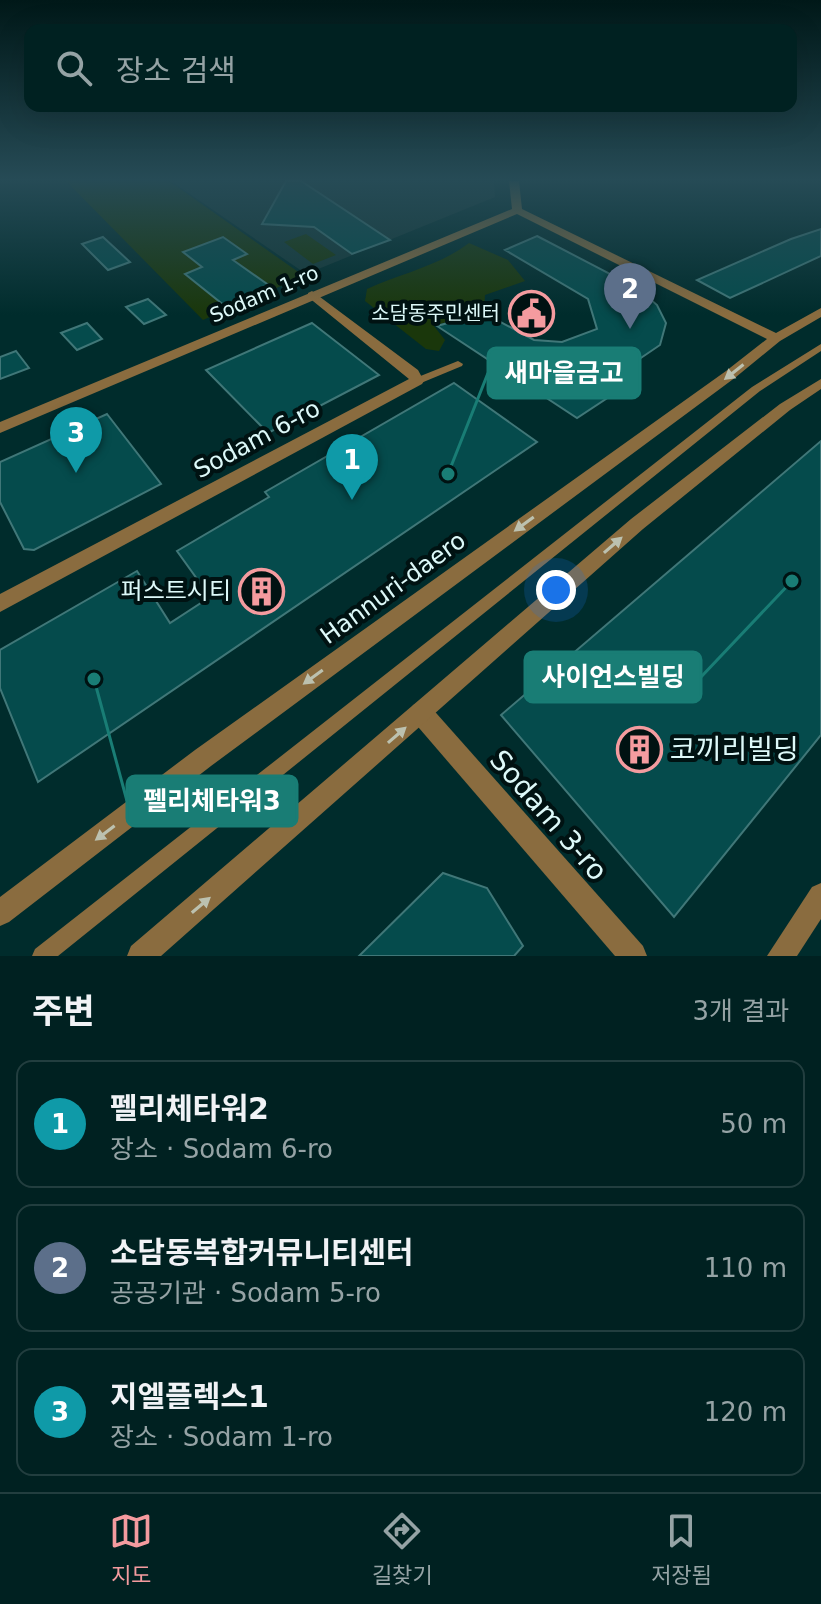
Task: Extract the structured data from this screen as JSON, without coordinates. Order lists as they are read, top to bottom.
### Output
{
  "streets": {
    "street": [
      "Sodam 1-ro",
      "Sodam 6-ro",
      "Hannuri-daero",
      "Sodam 3-ro"
    ]
  },
  "places": {
    "public building": ["소담동주민센터"],
    "other": ["새마을금고", "사이언스빌딩", "펠리체타워3"],
    "building": ["퍼스트시티", "코끼리빌딩"]
  },
  "page": {
    "search": "장소 검색",
    "pins": ["2", "3", "1"],
    "heading": ["주변", "3개 결과"],
    "list": [
      {
        "mark": "1",
        "name": "펠리체타워2",
        "note": "장소 · Sodam 6-ro",
        "value": "50 m"
      },
      {
        "mark": "2",
        "name": "소담동복합커뮤니티센터",
        "note": "공공기관 · Sodam 5-ro",
        "value": "110 m"
      },
      {
        "mark": "3",
        "name": "지엘플렉스1",
        "note": "장소 · Sodam 1-ro",
        "value": "120 m"
      }
    ],
    "nav": ["지도", "길찾기", "저장됨"]
  }
}
